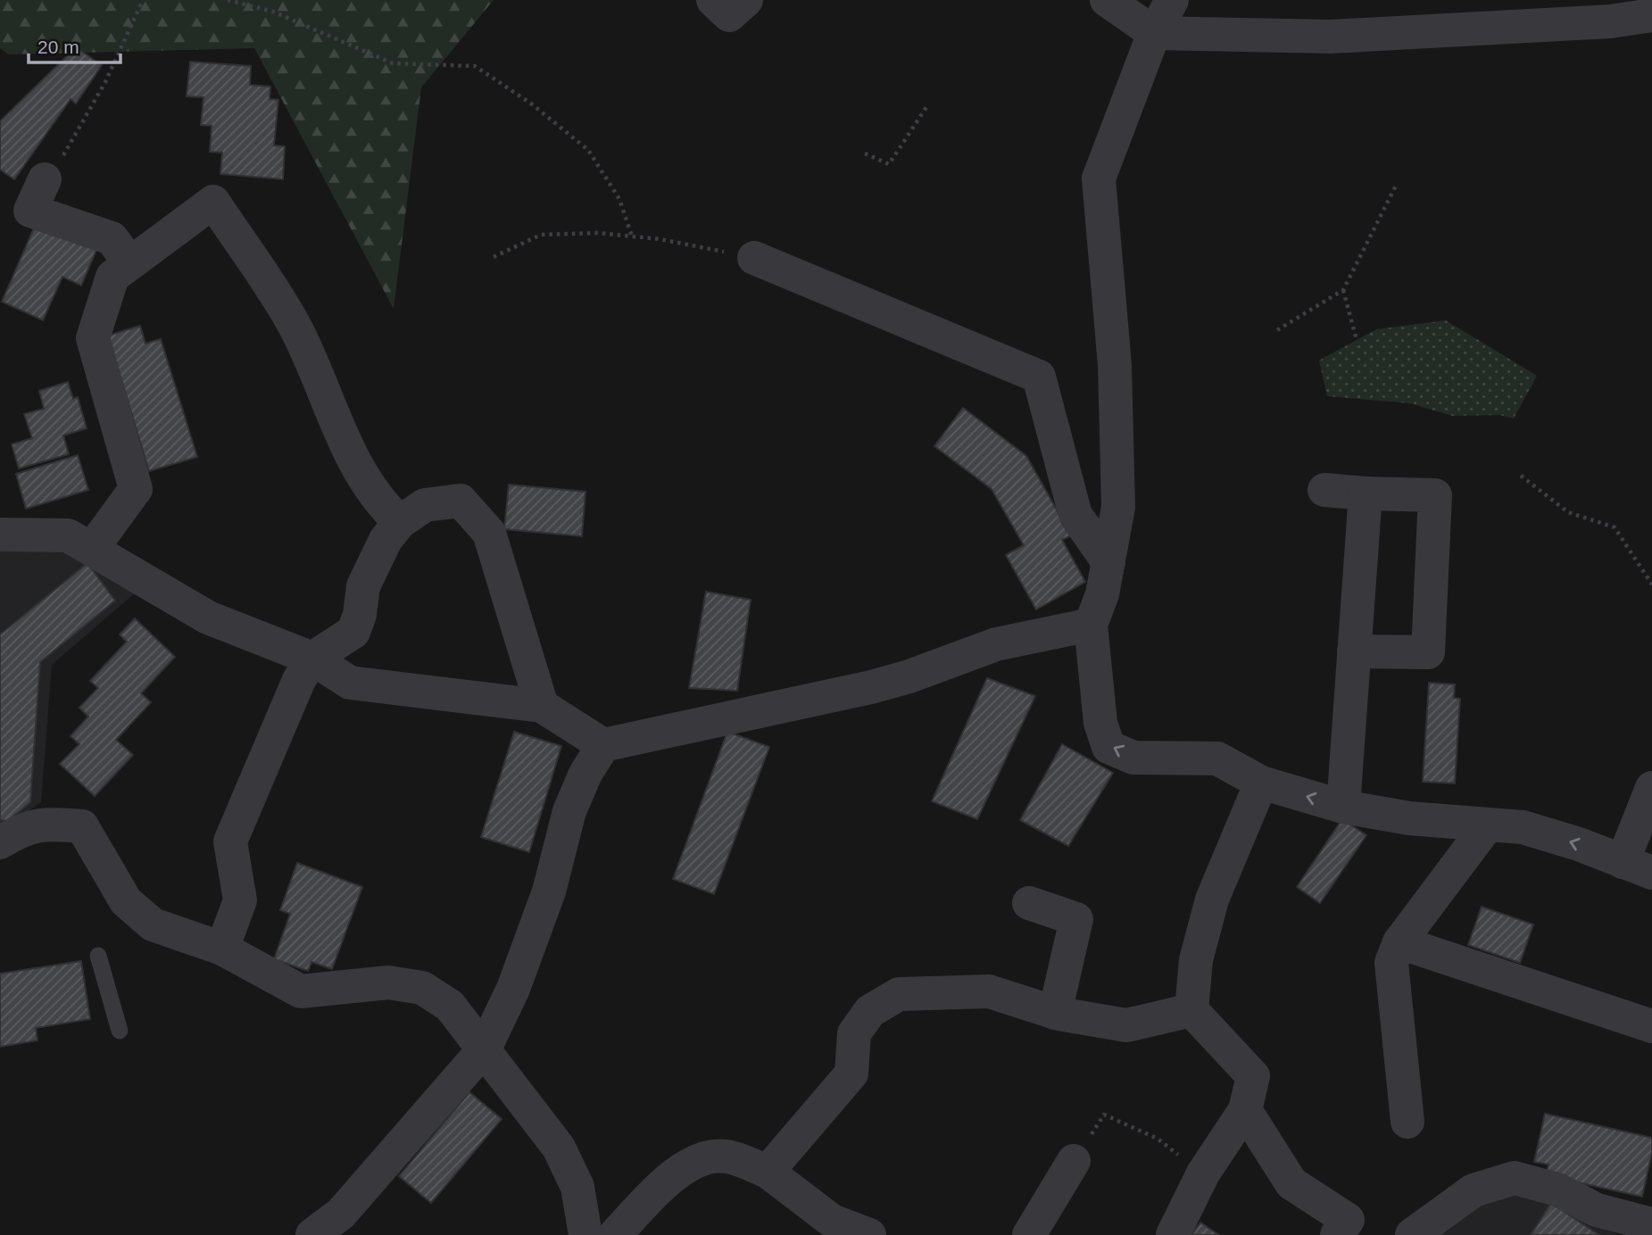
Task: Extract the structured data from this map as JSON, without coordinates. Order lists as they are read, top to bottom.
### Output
{
  "scale_bar": "20 m"
}
